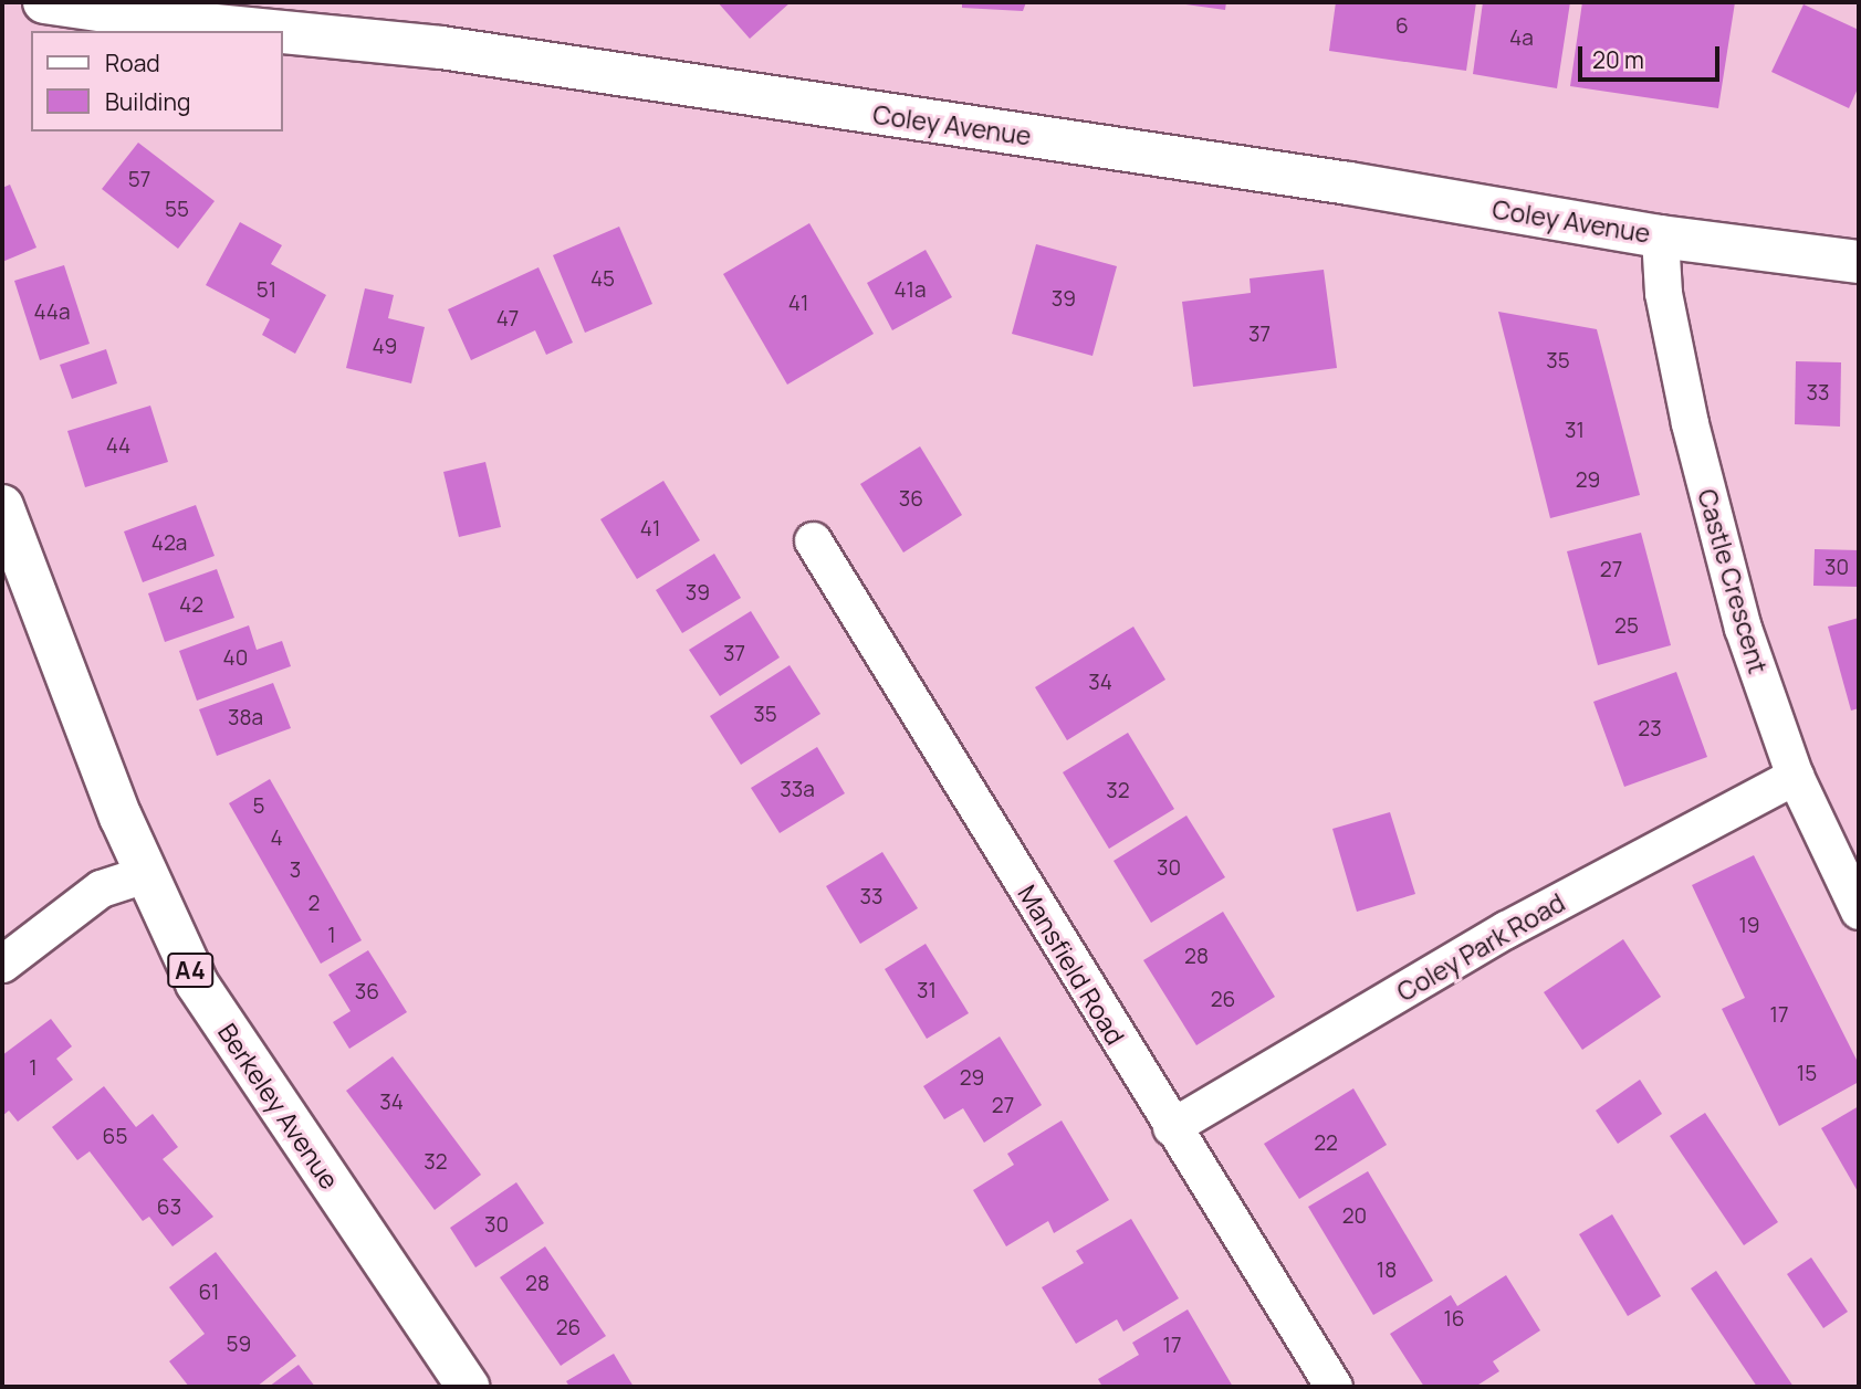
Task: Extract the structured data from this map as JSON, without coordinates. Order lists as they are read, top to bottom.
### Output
{
  "streets": {
    "street": [
      "Coley Avenue",
      "Castle Crescent",
      "Coley Park Road",
      "Mansfield Road",
      "A4",
      "Berkeley Avenue"
    ]
  },
  "crossings": [
    ["Coley Avenue", "Castle Crescent"],
    ["Castle Crescent", "Coley Park Road"],
    ["Coley Park Road", "Mansfield Road"]
  ],
  "house_numbers": [
    "6",
    "4a",
    "57",
    "55",
    "45",
    "51",
    "41a",
    "39",
    "41",
    "44a",
    "47",
    "37",
    "49",
    "35",
    "33",
    "31",
    "44",
    "29",
    "36",
    "41",
    "42a",
    "30",
    "27",
    "39",
    "42",
    "25",
    "37",
    "40",
    "34",
    "35",
    "38a",
    "23",
    "33a",
    "32",
    "5",
    "4",
    "30",
    "3",
    "33",
    "2",
    "19",
    "1",
    "28",
    "31",
    "36",
    "26",
    "17",
    "1",
    "15",
    "29",
    "34",
    "27",
    "65",
    "22",
    "32",
    "63",
    "20",
    "30",
    "18",
    "28",
    "61",
    "16",
    "26",
    "59",
    "17"
  ],
  "legend": ["Road", "Building"],
  "scale_bar": "20 m"
}
